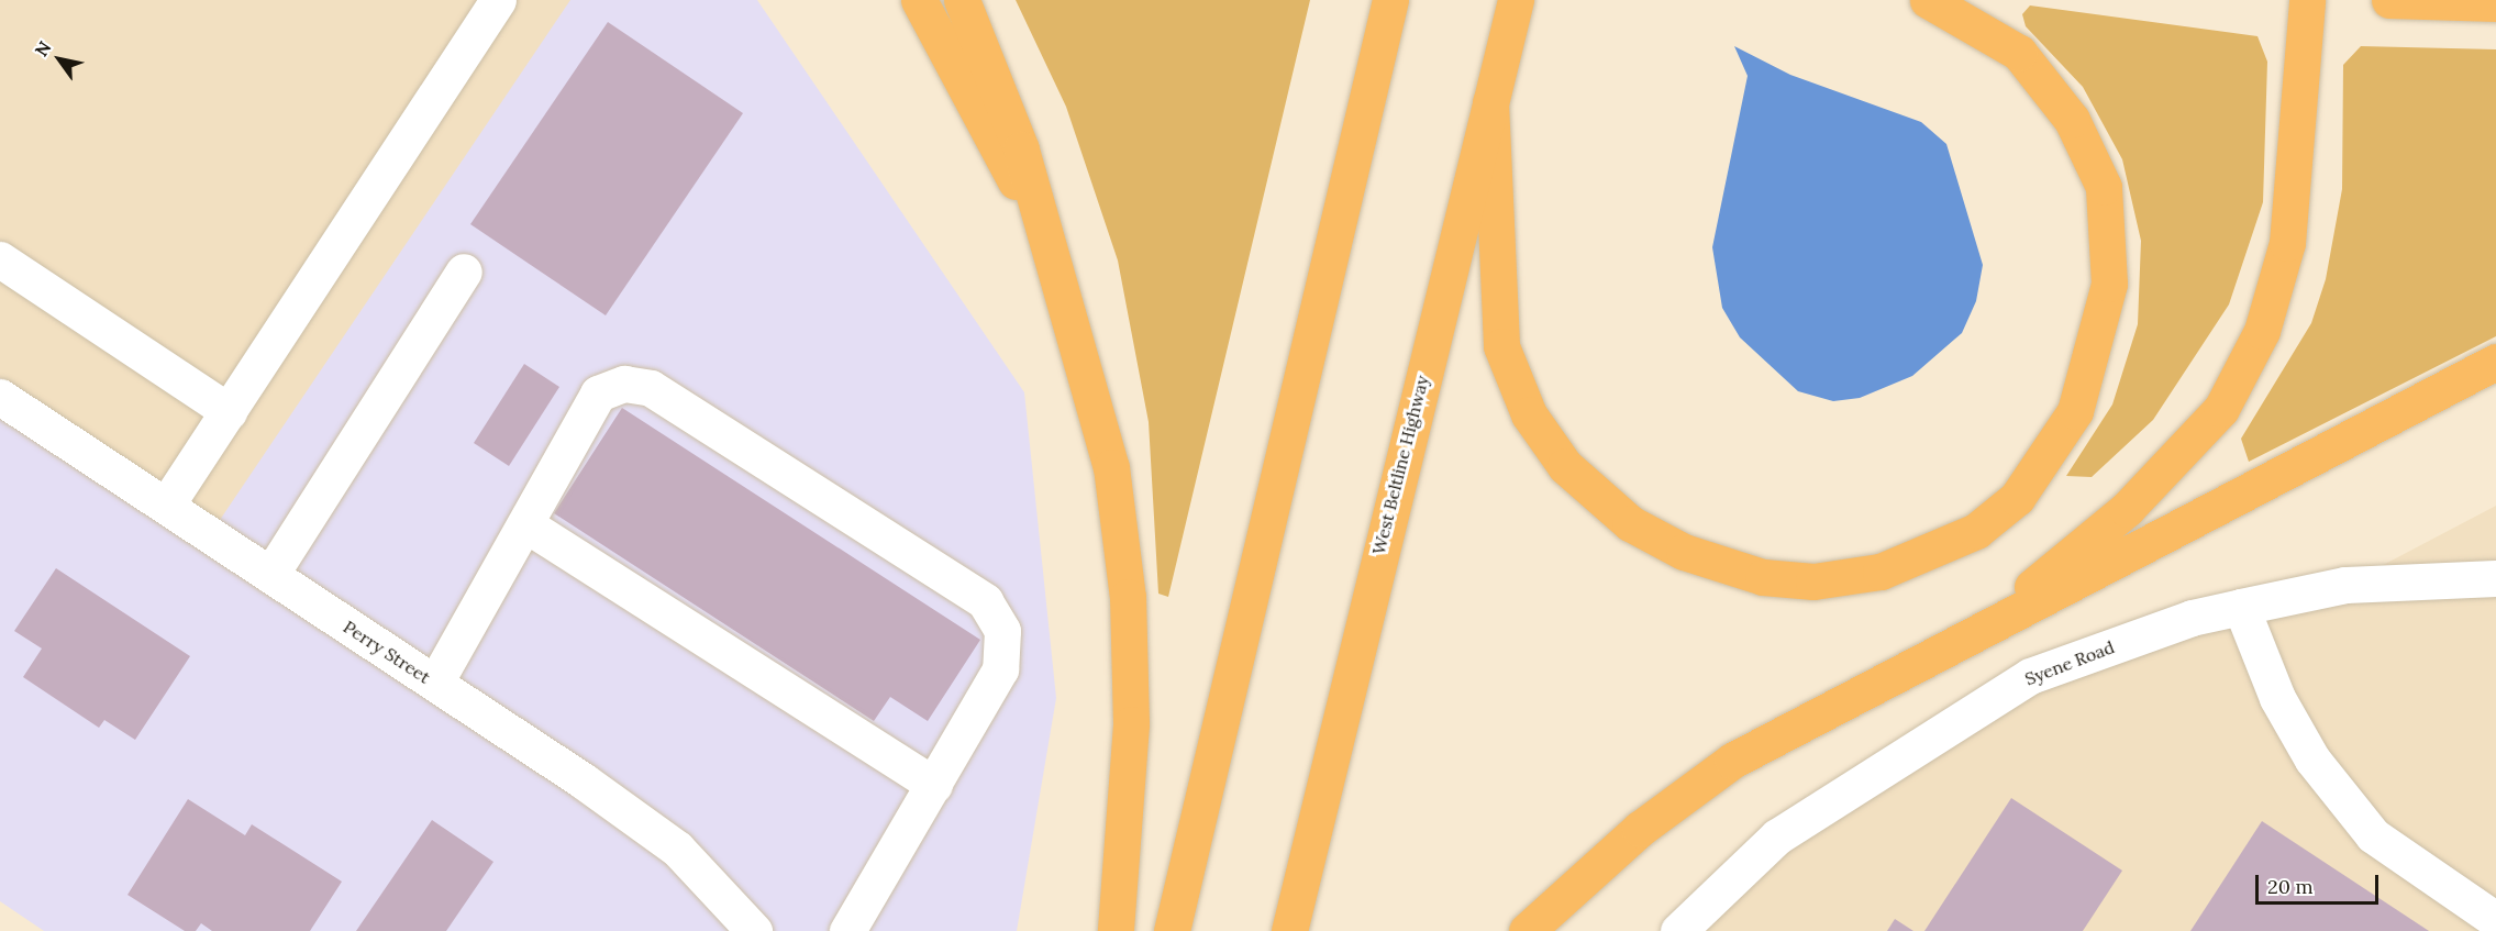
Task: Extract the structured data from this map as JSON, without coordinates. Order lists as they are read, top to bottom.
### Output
{
  "streets": {
    "highway": ["West Beltline Highway"],
    "street": ["Perry Street", "Syene Road"]
  },
  "scale_bar": "20 m",
  "north": "top left"
}
